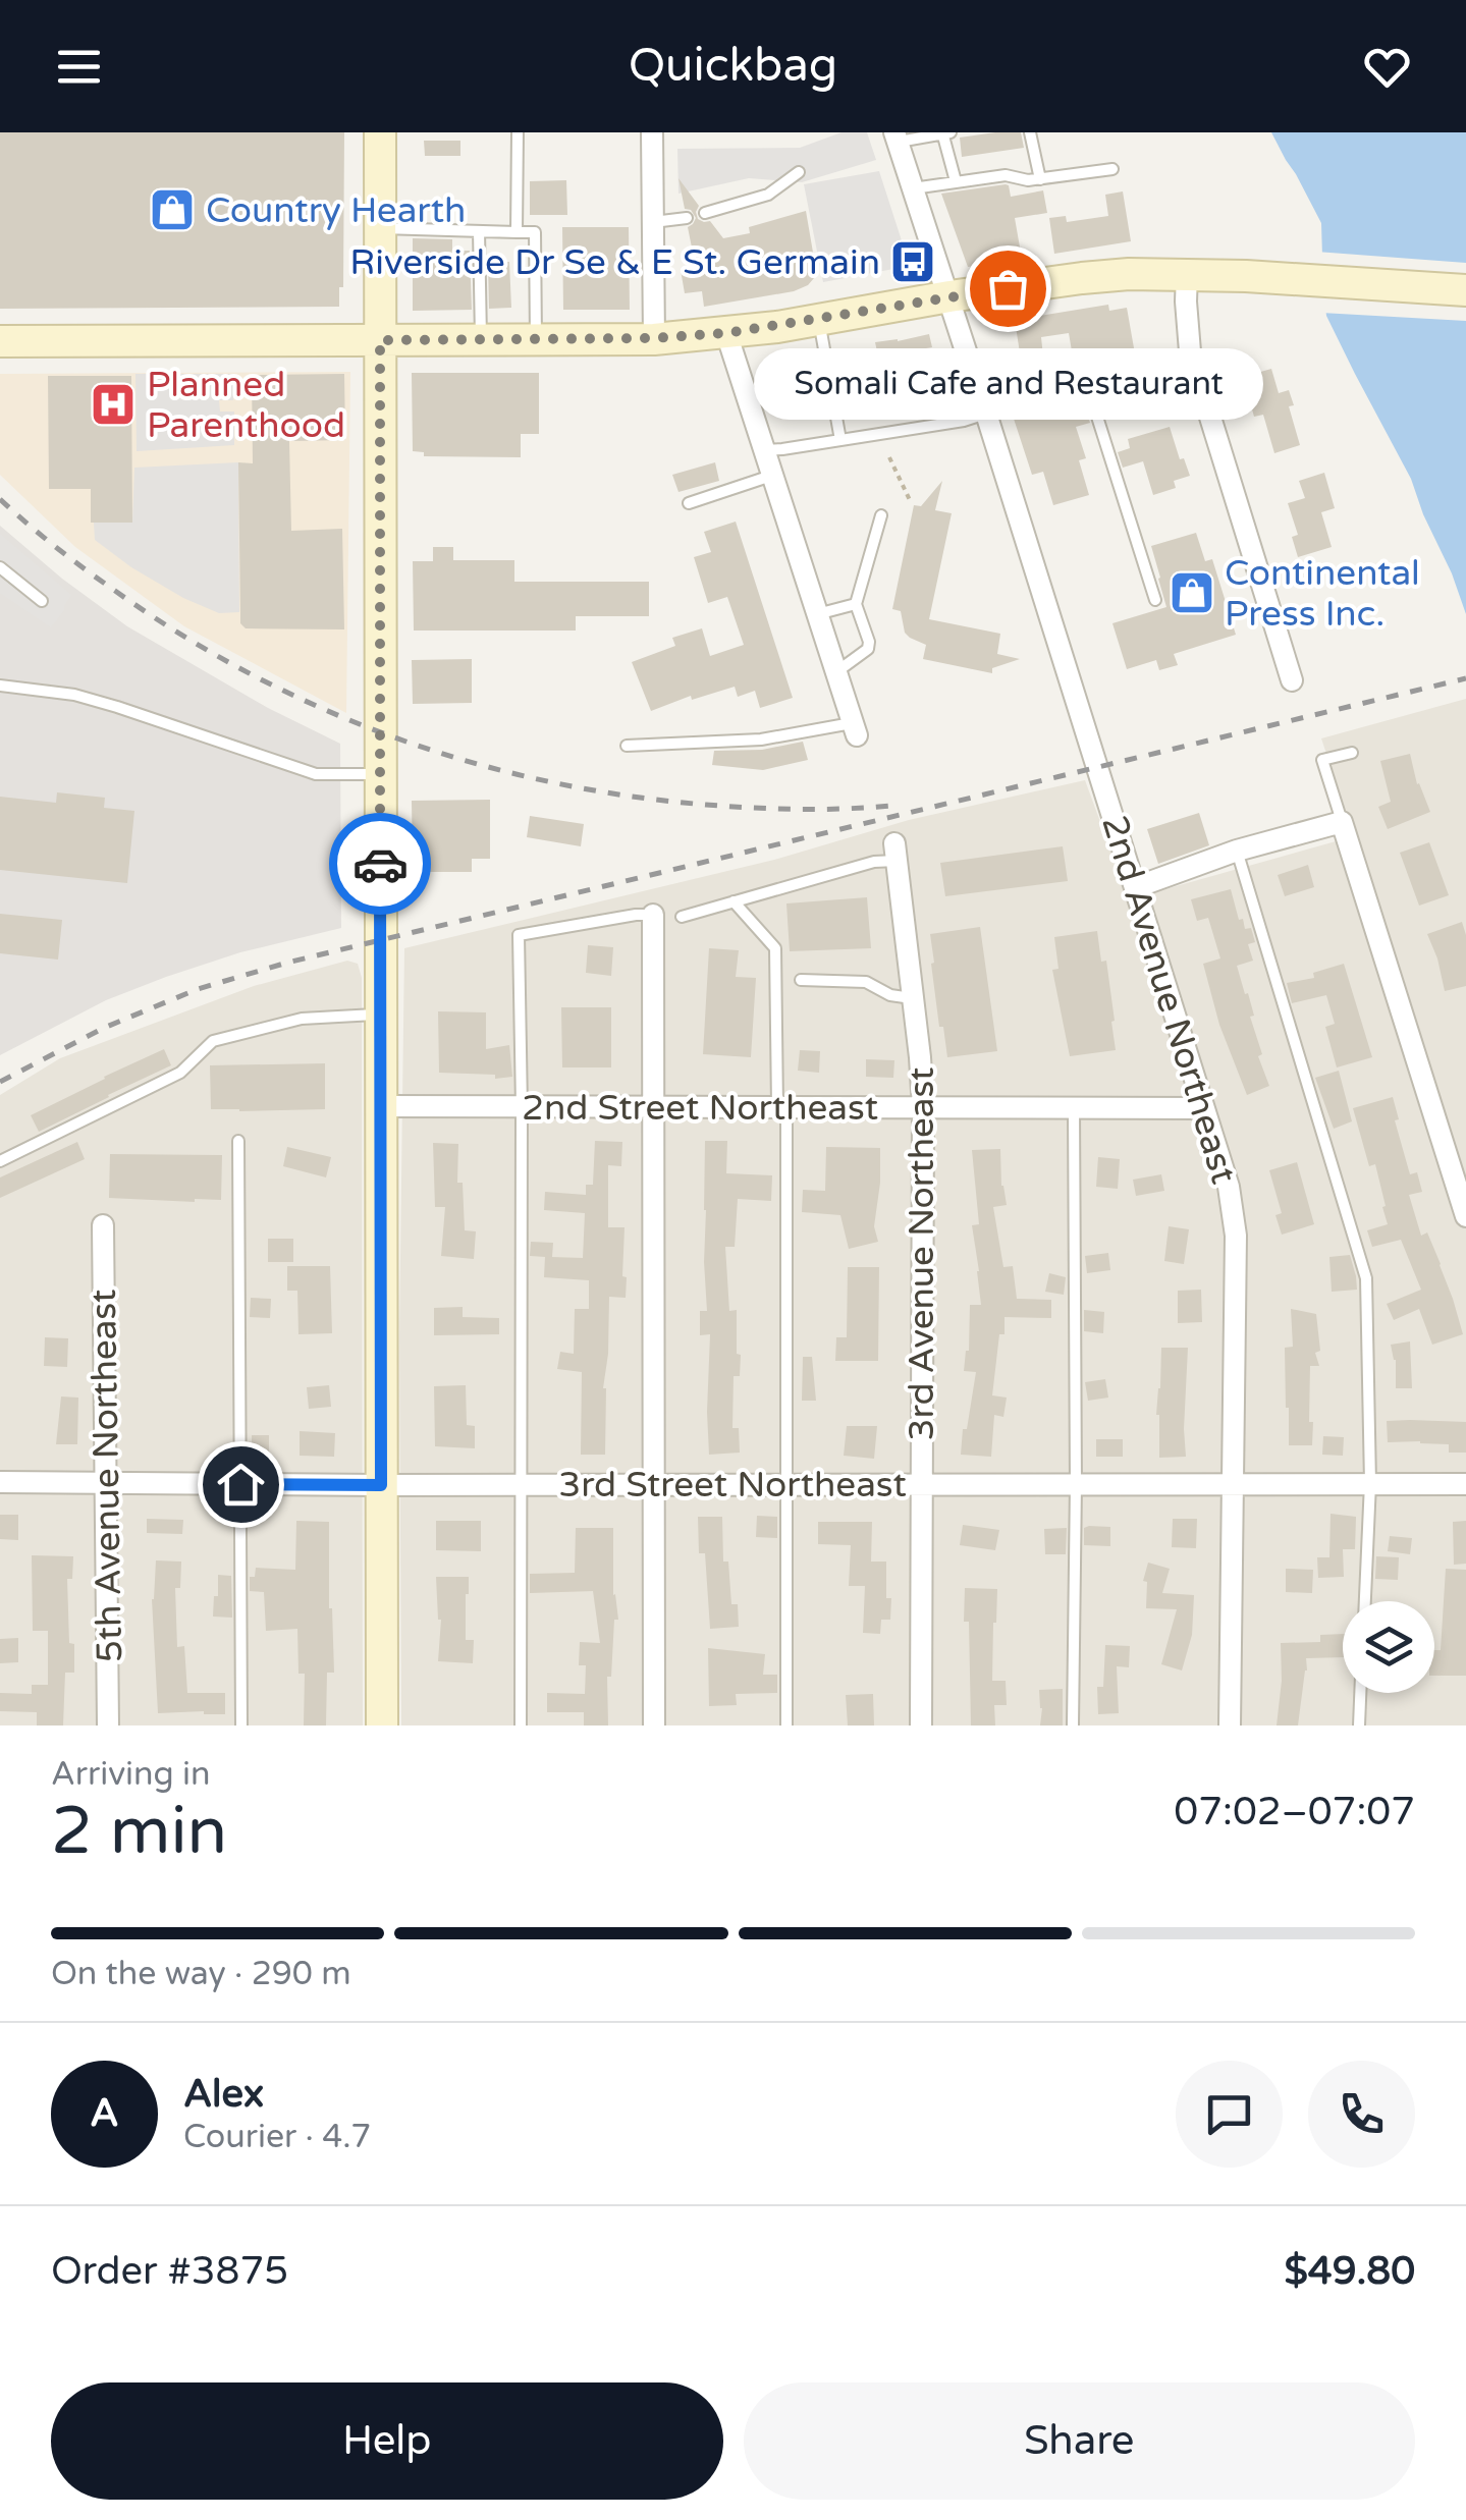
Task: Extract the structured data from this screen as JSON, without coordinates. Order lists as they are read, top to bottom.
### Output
{
  "streets": {
    "street": [
      "2nd Avenue Northeast",
      "2nd Street Northeast",
      "3rd Avenue Northeast",
      "5th Avenue Northeast",
      "3rd Street Northeast"
    ]
  },
  "crossings": [
    ["2nd Avenue Northeast", "2nd Street Northeast"],
    ["2nd Avenue Northeast", "3rd Street Northeast"],
    ["2nd Street Northeast", "3rd Avenue Northeast"],
    ["3rd Avenue Northeast", "3rd Street Northeast"],
    ["5th Avenue Northeast", "3rd Street Northeast"]
  ],
  "places": {
    "shop": ["Country Hearth", "Continental Press Inc."],
    "bus stop": ["Riverside Dr Se & E St. Germain"],
    "other": ["Somali Cafe and Restaurant"],
    "hospital": ["Planned Parenthood"]
  },
  "page": {
    "header": "Quickbag",
    "bubble": "Somali Cafe and Restaurant",
    "heading": ["2 min", "Arriving in", "07:02–07:07"],
    "panel": [
      "Alex",
      "Courier · 4.7",
      "Order #3875",
      "$49.80"
    ],
    "bar": "On the way · 290 m",
    "round": "A",
    "buttons": ["Help", "Share"]
  }
}
